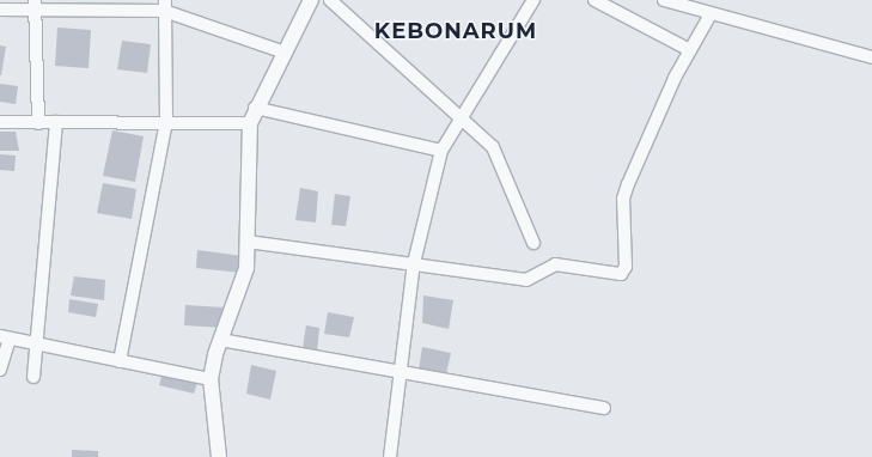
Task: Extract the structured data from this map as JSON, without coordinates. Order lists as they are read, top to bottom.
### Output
{
  "districts": ["KEBONARUM"]
}
